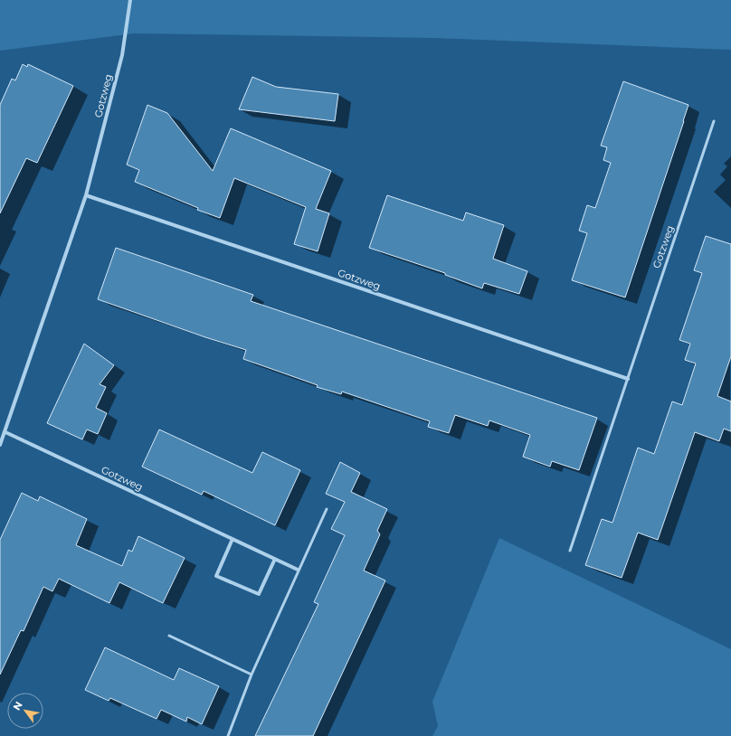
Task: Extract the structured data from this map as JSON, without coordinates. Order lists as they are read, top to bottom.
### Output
{
  "streets": {
    "street": ["Gotzweg"]
  },
  "north": "top left"
}
